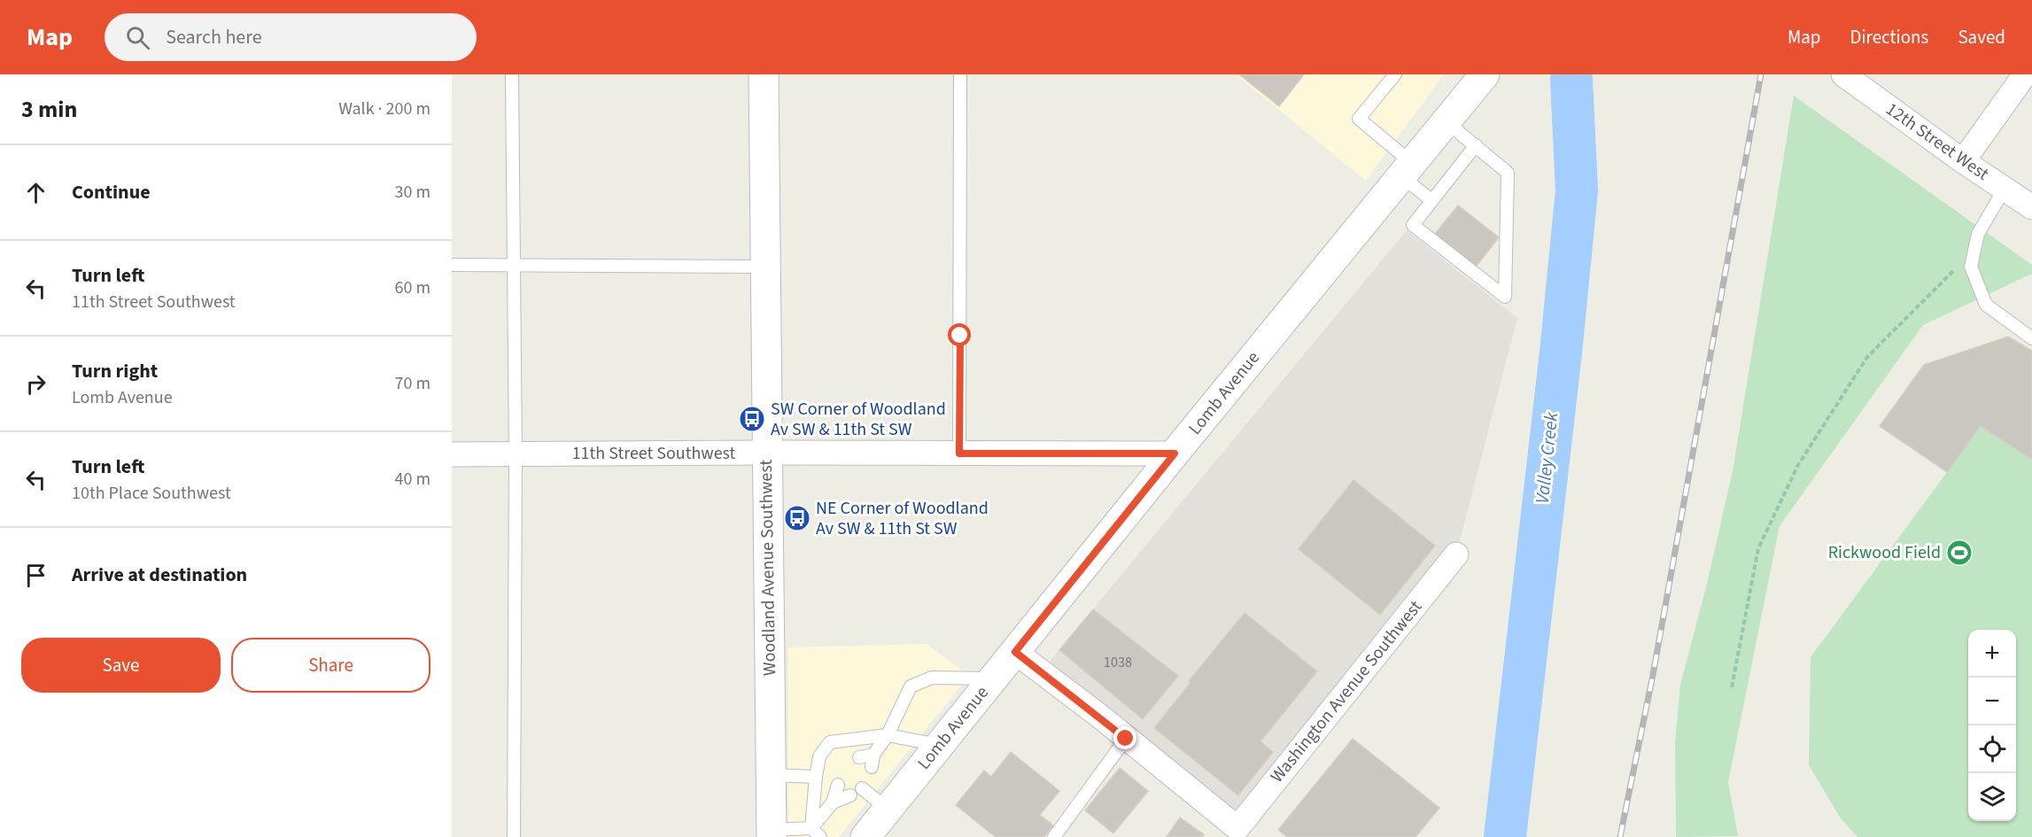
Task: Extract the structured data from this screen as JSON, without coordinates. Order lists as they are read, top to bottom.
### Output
{
  "streets": {
    "main road": ["Lomb Avenue", "Woodland Avenue Southwest"],
    "street": ["12th Street West", "11th Street Southwest", "Washington Avenue Southwest"]
  },
  "crossings": [
    ["Lomb Avenue", "11th Street Southwest"],
    ["11th Street Southwest", "Woodland Avenue Southwest"]
  ],
  "water": ["Valley Creek"],
  "places": {
    "bus stop": ["SW Corner of Woodland Av SW & 11th St SW", "NE Corner of Woodland Av SW & 11th St SW"],
    "sports": ["Rickwood Field"]
  },
  "house_numbers": ["1038"],
  "page": {
    "header": "Map",
    "search": "Search here",
    "nav": ["Map", "Directions", "Saved"],
    "heading": ["3 min", "Walk · 200 m"],
    "list": [
      ["Continue", "30 m"],
      ["Turn left", "11th Street Southwest", "60 m"],
      ["Turn right", "Lomb Avenue", "70 m"],
      ["Turn left", "10th Place Southwest", "40 m"],
      "Arrive at destination"
    ],
    "buttons": ["Save", "Share"],
    "map_buttons": ["+", "−"]
  }
}
